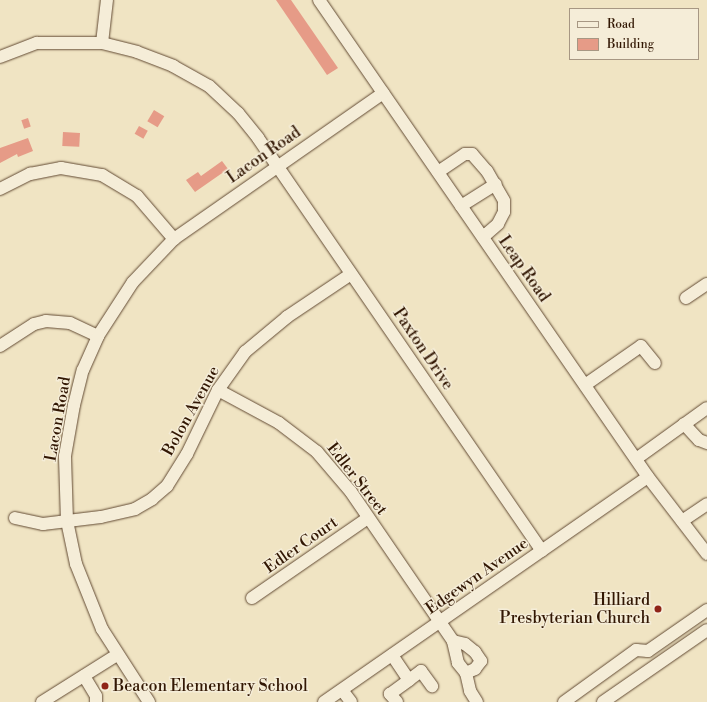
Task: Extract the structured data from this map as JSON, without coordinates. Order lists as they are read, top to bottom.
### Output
{
  "streets": {
    "street": [
      "Lacon Road",
      "Leap Road",
      "Paxton Drive",
      "Bolon Avenue",
      "Edler Street",
      "Edler Court",
      "Edgewyn Avenue"
    ]
  },
  "crossings": [
    ["Lacon Road", "Leap Road"],
    ["Lacon Road", "Paxton Drive"],
    ["Lacon Road", "Bolon Avenue"],
    ["Leap Road", "Edgewyn Avenue"],
    ["Paxton Drive", "Bolon Avenue"],
    ["Paxton Drive", "Edgewyn Avenue"],
    ["Bolon Avenue", "Edler Street"],
    ["Edler Street", "Edler Court"],
    ["Edler Street", "Edgewyn Avenue"]
  ],
  "places": ["Hilliard Presbyterian Church", "Beacon Elementary School"],
  "legend": ["Road", "Building"]
}
